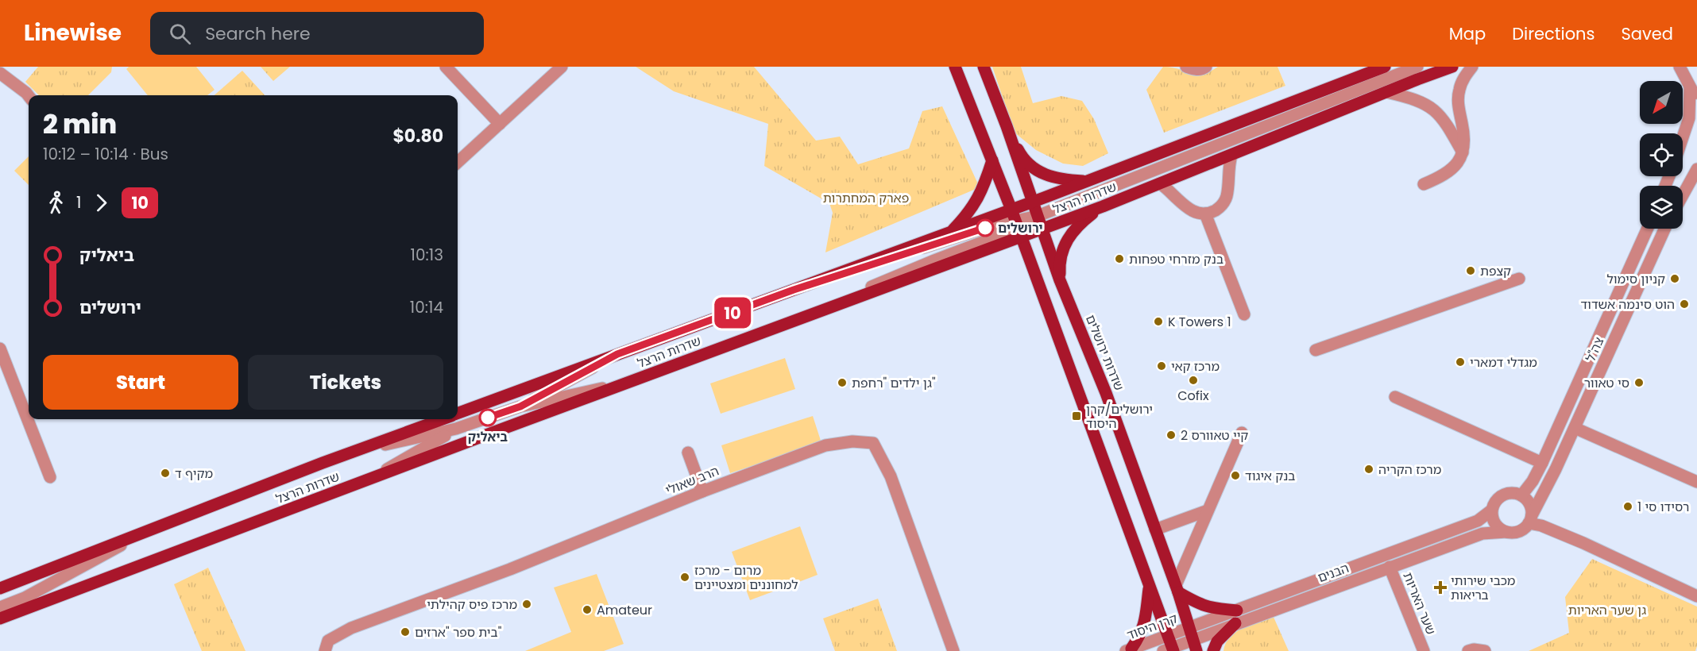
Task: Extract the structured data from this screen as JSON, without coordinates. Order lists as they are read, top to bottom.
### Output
{
  "streets": {
    "main road": ["שדרות הרצל", "שדרות ירושלים"],
    "street": [
      "צה\"ל",
      "הרב שאולי",
      "הבנים",
      "שער האריות",
      "קרן היסוד"
    ]
  },
  "crossings": [
    ["שדרות הרצל", "שדרות ירושלים"],
    ["צה\"ל", "הבנים"],
    ["שדרות ירושלים", "הבנים"],
    ["שדרות ירושלים", "קרן היסוד"],
    ["הבנים", "שער האריות"],
    ["הבנים", "קרן היסוד"]
  ],
  "parks": ["פארק המחתרות", "גן שער האריות"],
  "places": {
    "other": [
      "ירושלים",
      "בנק מזרחי טפחות",
      "קצפת",
      "קניון סימול",
      "הוט סינמה אשדוד",
      "K Towers 1",
      "מגדלי דמארי",
      "מרכז קאי",
      "Cofix",
      "גן ילדים \"רחפת\"",
      "סי טאוור",
      "ביאליק",
      "קיי טאוורס 2",
      "מרכז הקריה",
      "מקיף ד",
      "בנק איגוד",
      "רסידו סי 1",
      "מרום - מרכז למחוננים ומצטיינים",
      "מרכז פיס קהילתי",
      "Amateur",
      "בית ספר \"ארזים\""
    ],
    "transit": ["ירושלים/קרן היסוד"],
    "health": ["מכבי שירותי בריאות"]
  },
  "lines": ["bus line 10"],
  "north": "bottom left",
  "page": {
    "header": "Linewise",
    "search": "Search here",
    "nav": ["Map", "Directions", "Saved"],
    "on_map": "10",
    "heading": ["2 min", "10:12 – 10:14 · Bus", "$0.80"],
    "legs": ["1", "10"],
    "list": [
      {
        "name": "ביאליק",
        "value": "10:13"
      },
      {
        "name": "ירושלים",
        "value": "10:14"
      }
    ],
    "buttons": ["Start", "Tickets"]
  }
}
